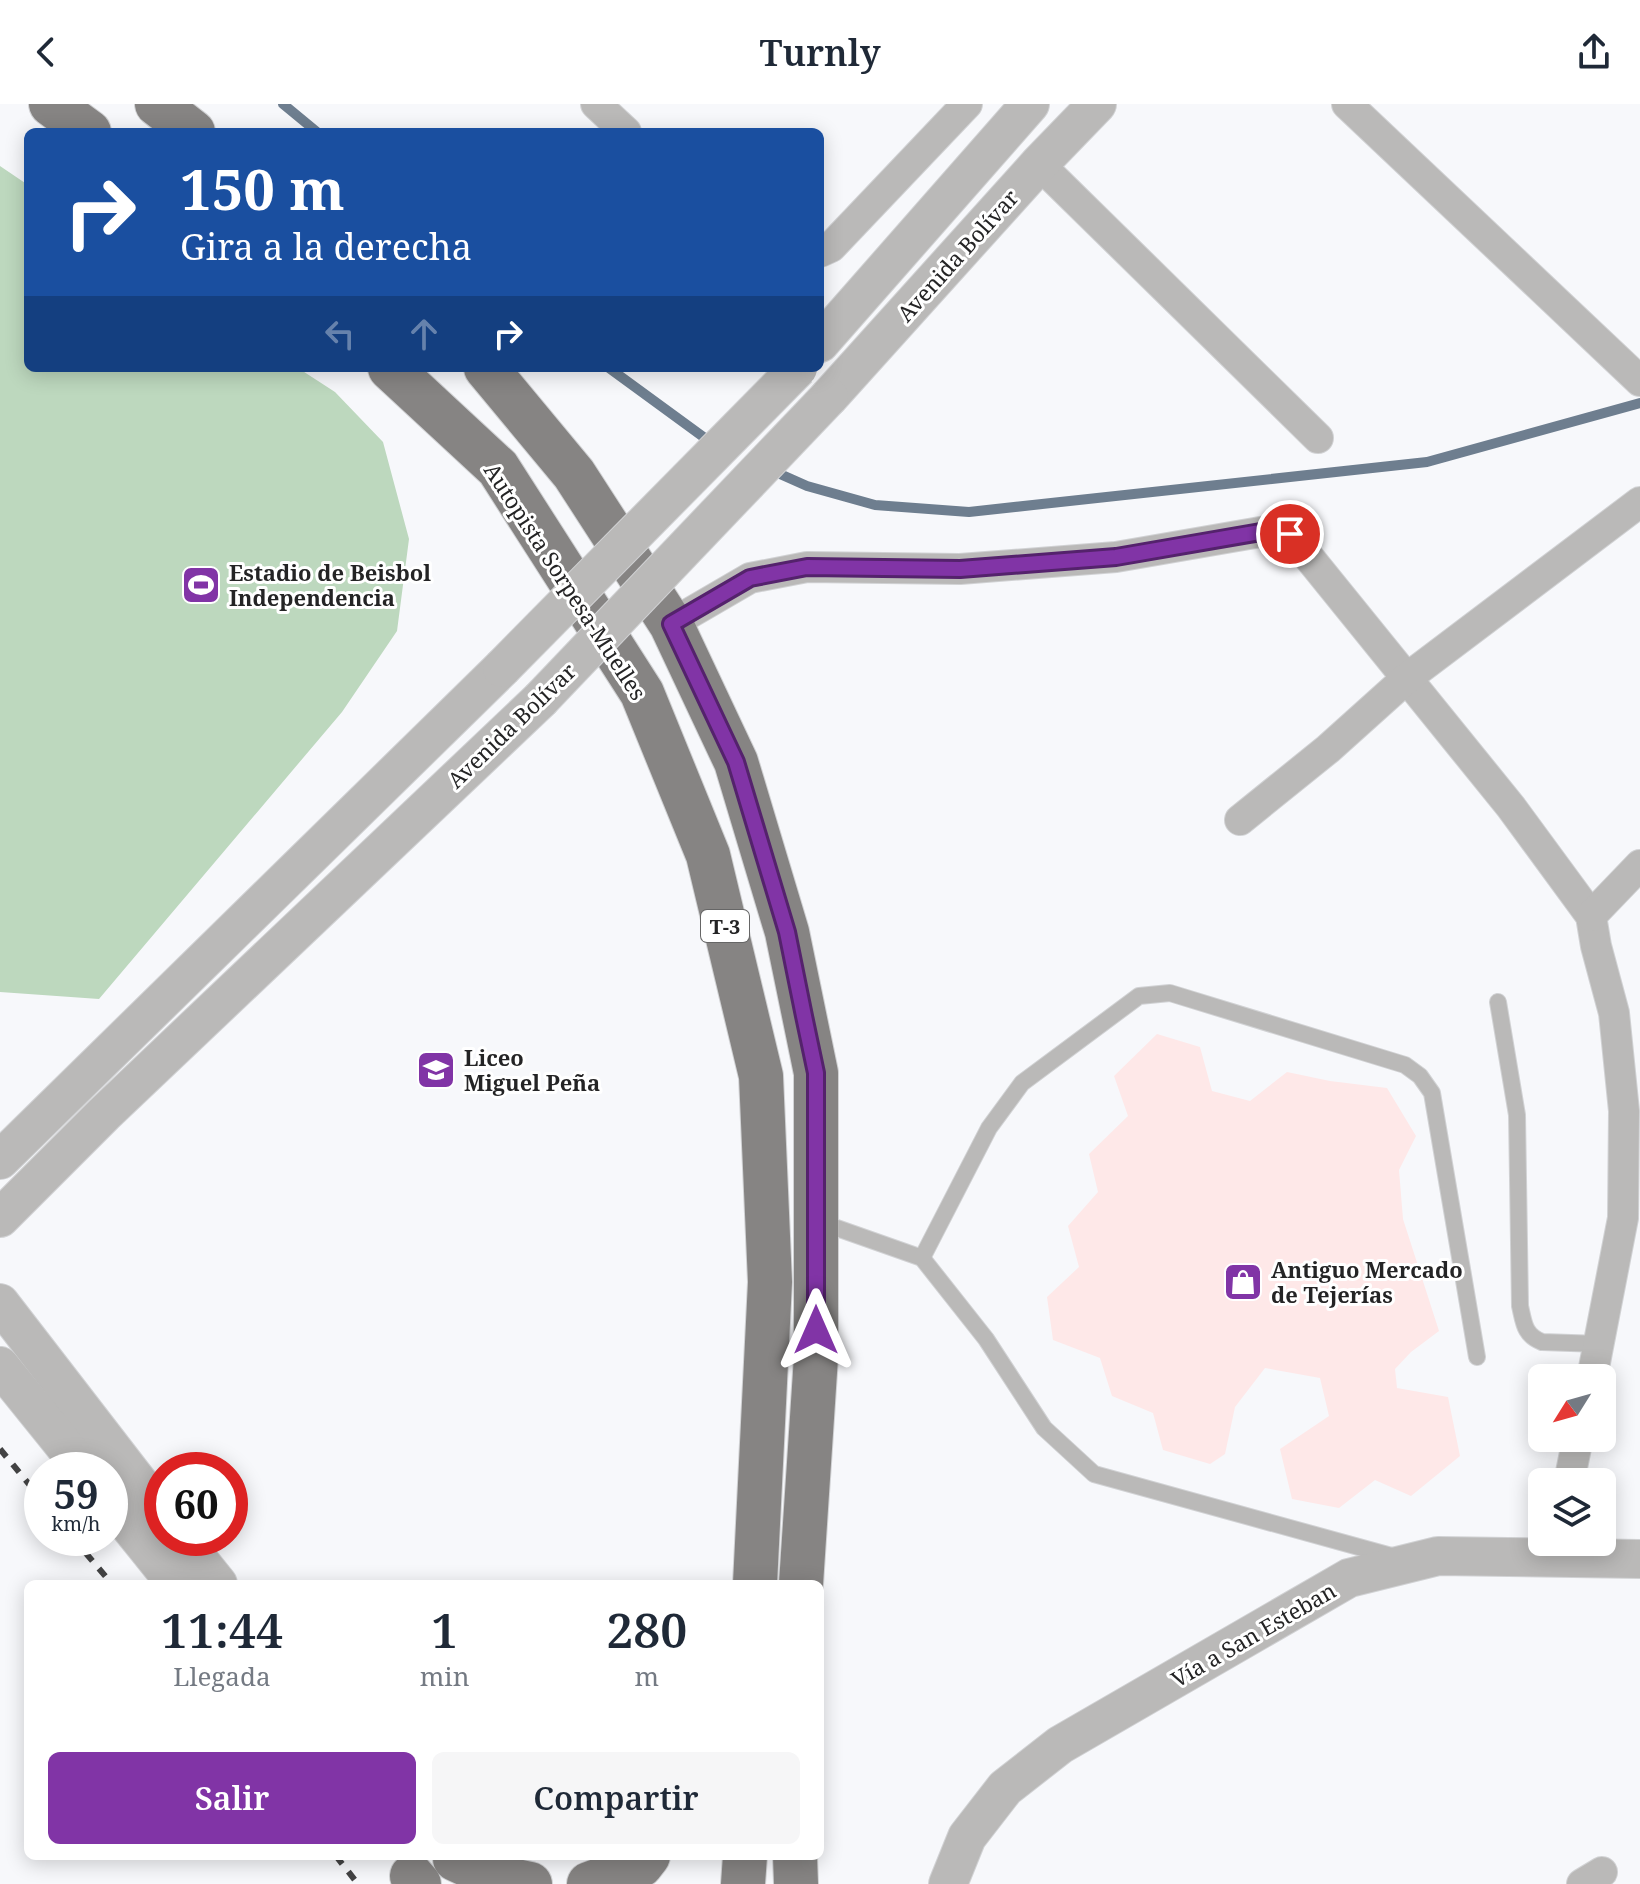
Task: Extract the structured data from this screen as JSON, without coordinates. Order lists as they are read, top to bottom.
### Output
{
  "streets": {
    "main road": ["Autopista Sorpesa-Muelles", "T-3"],
    "street": ["Avenida Bolívar", "Vía a San Esteban"]
  },
  "places": {
    "sports": ["Estadio de Beisbol Independencia"],
    "school or university": ["Liceo Miguel Peña"],
    "shop": ["Antiguo Mercado de Tejerías"]
  },
  "north": "bottom left",
  "page": {
    "header": "Turnly",
    "turn": ["150 m", "Gira a la derecha"],
    "speed": "59 km/h",
    "limit": "60",
    "eta": [
      "11:44",
      "Llegada",
      "1",
      "min",
      "280",
      "m"
    ],
    "buttons": ["Salir", "Compartir"]
  }
}
